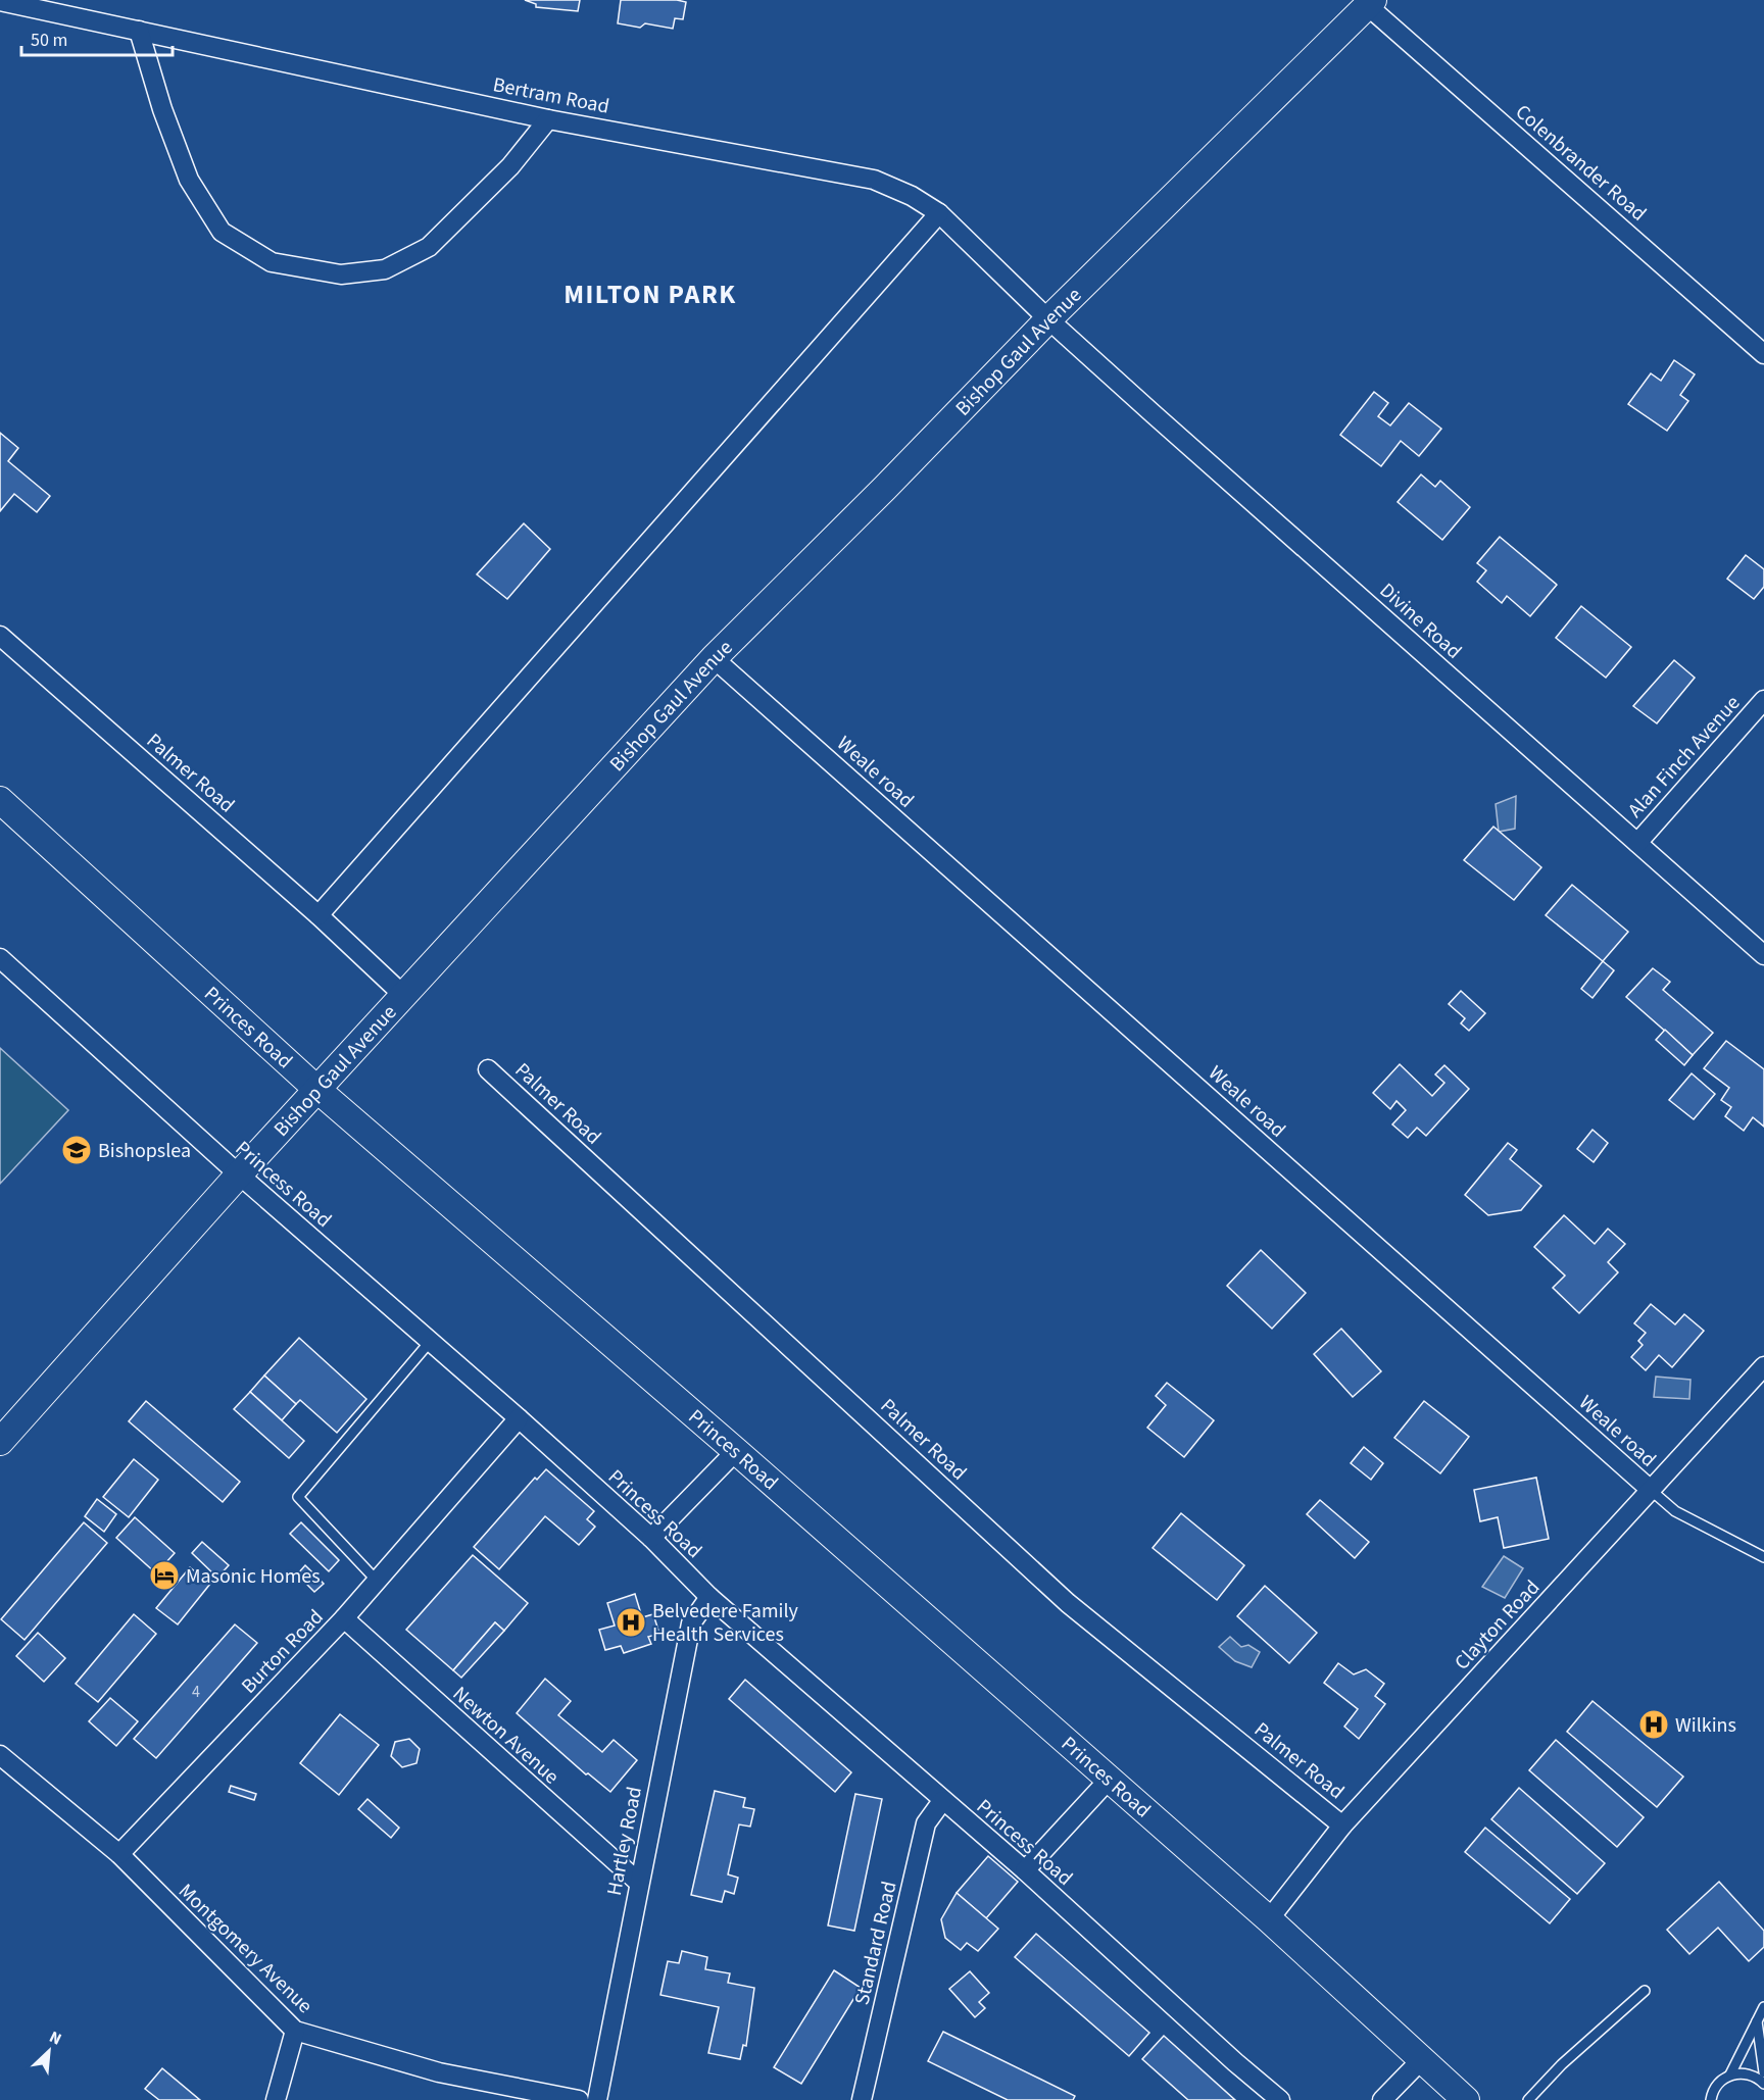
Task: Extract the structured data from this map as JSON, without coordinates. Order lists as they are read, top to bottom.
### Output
{
  "streets": {
    "main road": ["Bishop Gaul Avenue", "Princes Road"],
    "street": [
      "Bertram Road",
      "Colenbrander Road",
      "Divine Road",
      "Alan Finch Avenue",
      "Weale road",
      "Palmer Road",
      "Princess Road",
      "Clayton Road",
      "Burton Road",
      "Newton Avenue",
      "Hartley Road",
      "Standard Road",
      "Montgomery Avenue"
    ]
  },
  "crossings": [
    ["Bertram Road", "Bishop Gaul Avenue"],
    ["Bertram Road", "Divine Road"],
    ["Colenbrander Road", "Bishop Gaul Avenue"],
    ["Bishop Gaul Avenue", "Divine Road"],
    ["Bishop Gaul Avenue", "Weale road"],
    ["Bishop Gaul Avenue", "Palmer Road"],
    ["Bishop Gaul Avenue", "Princes Road"],
    ["Bishop Gaul Avenue", "Princess Road"],
    ["Divine Road", "Alan Finch Avenue"],
    ["Weale road", "Clayton Road"],
    ["Palmer Road", "Clayton Road"],
    ["Princes Road", "Clayton Road"],
    ["Princess Road", "Burton Road"],
    ["Princess Road", "Hartley Road"],
    ["Princess Road", "Standard Road"],
    ["Burton Road", "Newton Avenue"],
    ["Burton Road", "Montgomery Avenue"],
    ["Newton Avenue", "Hartley Road"]
  ],
  "districts": ["MILTON PARK"],
  "places": {
    "school or university": ["Bishopslea"],
    "hotel": ["Masonic Homes"],
    "hospital": ["Belvedere Family Health Services", "Wilkins"]
  },
  "house_numbers": ["4"],
  "scale_bar": "50 m",
  "north": "top right"
}
